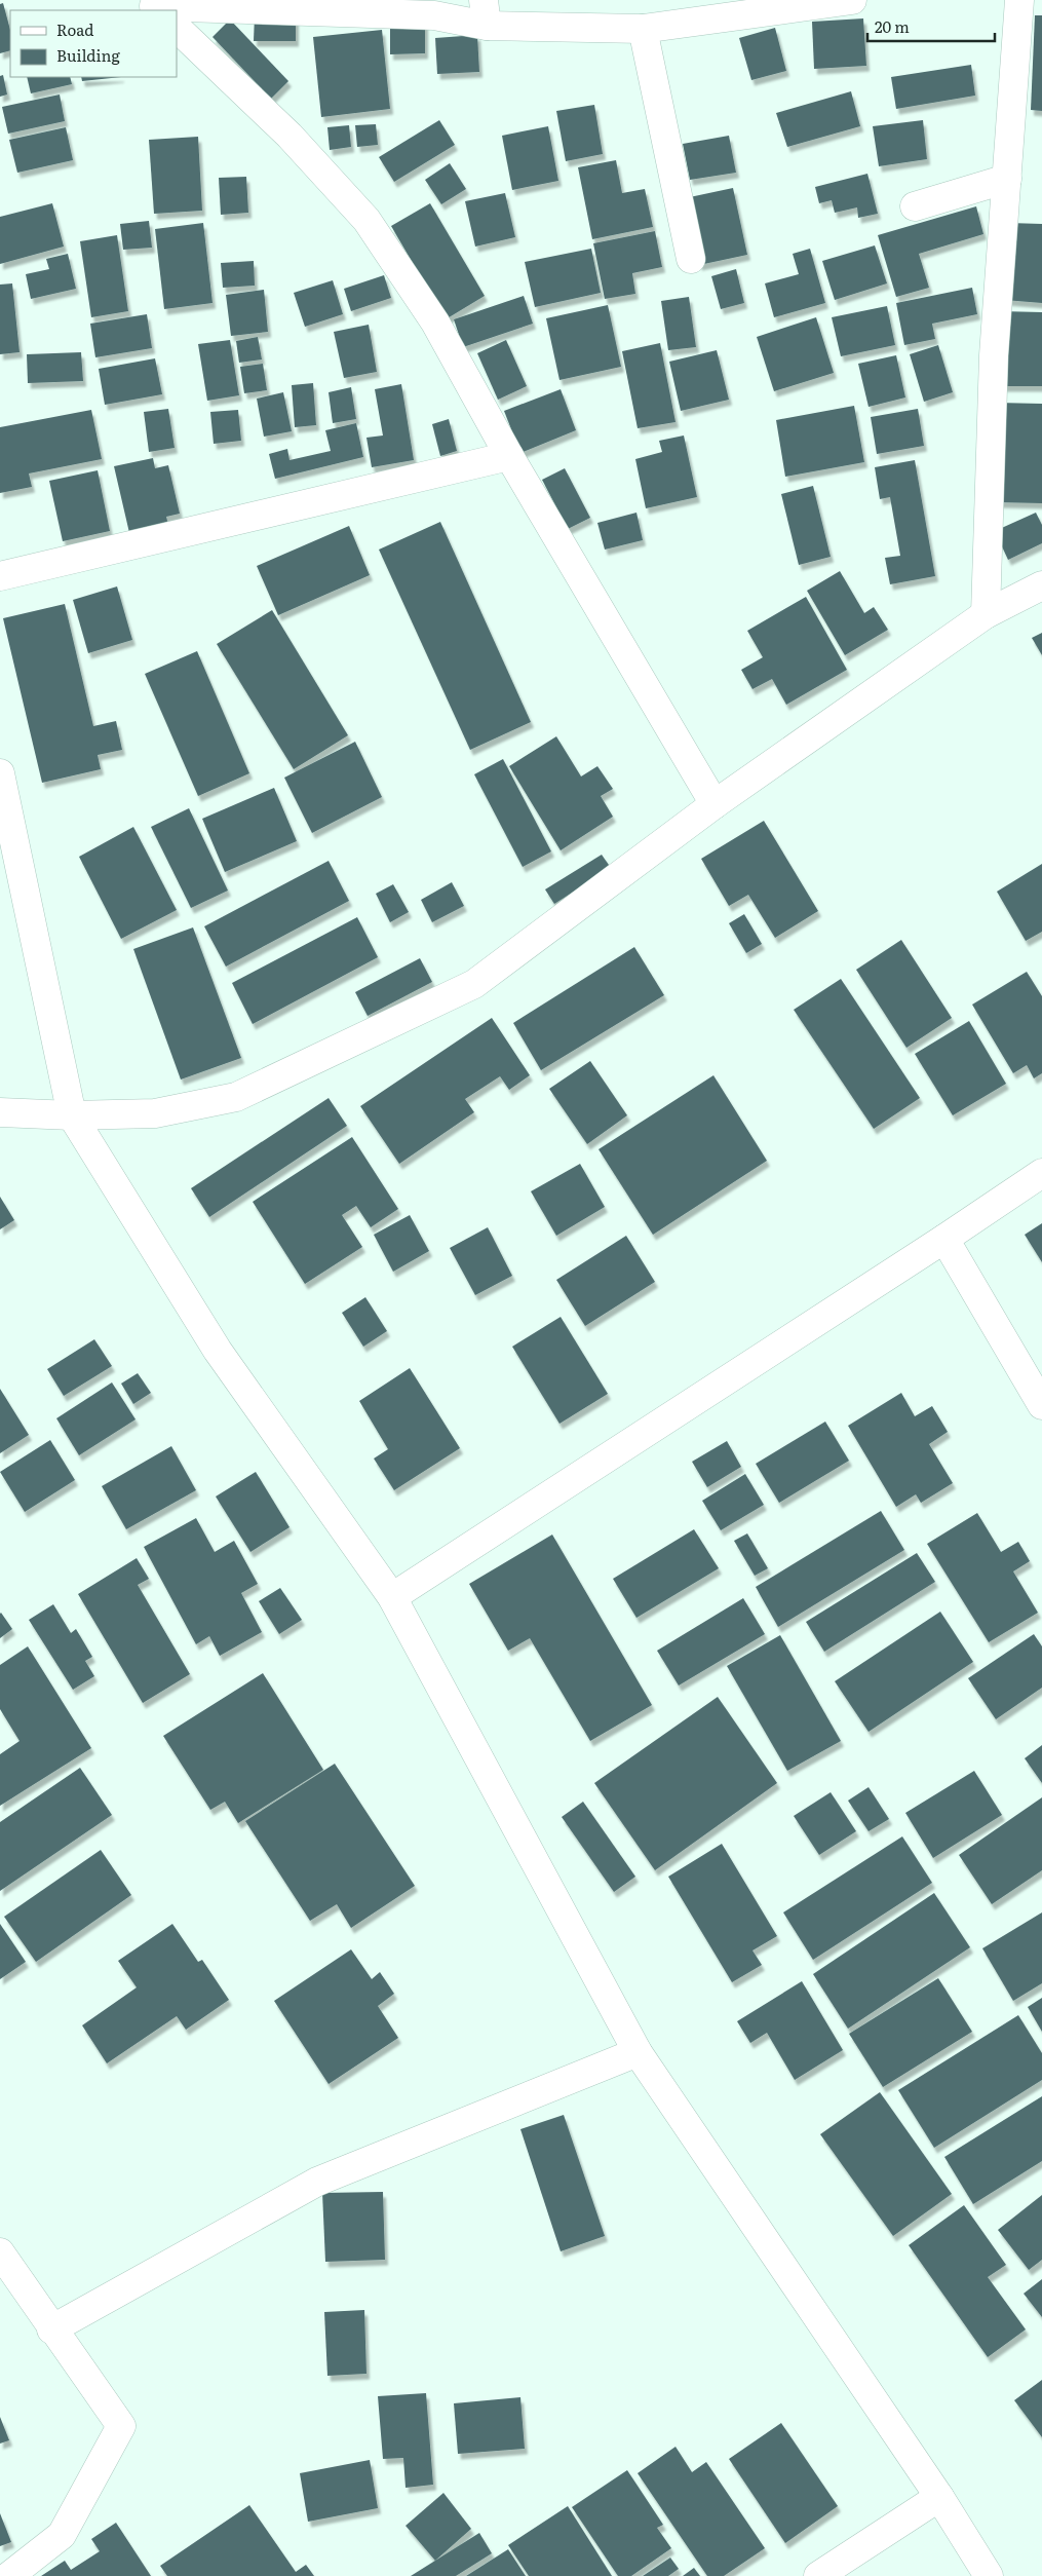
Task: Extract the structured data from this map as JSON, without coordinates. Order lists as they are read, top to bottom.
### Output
{
  "legend": ["Road", "Building"],
  "scale_bar": "20 m"
}
